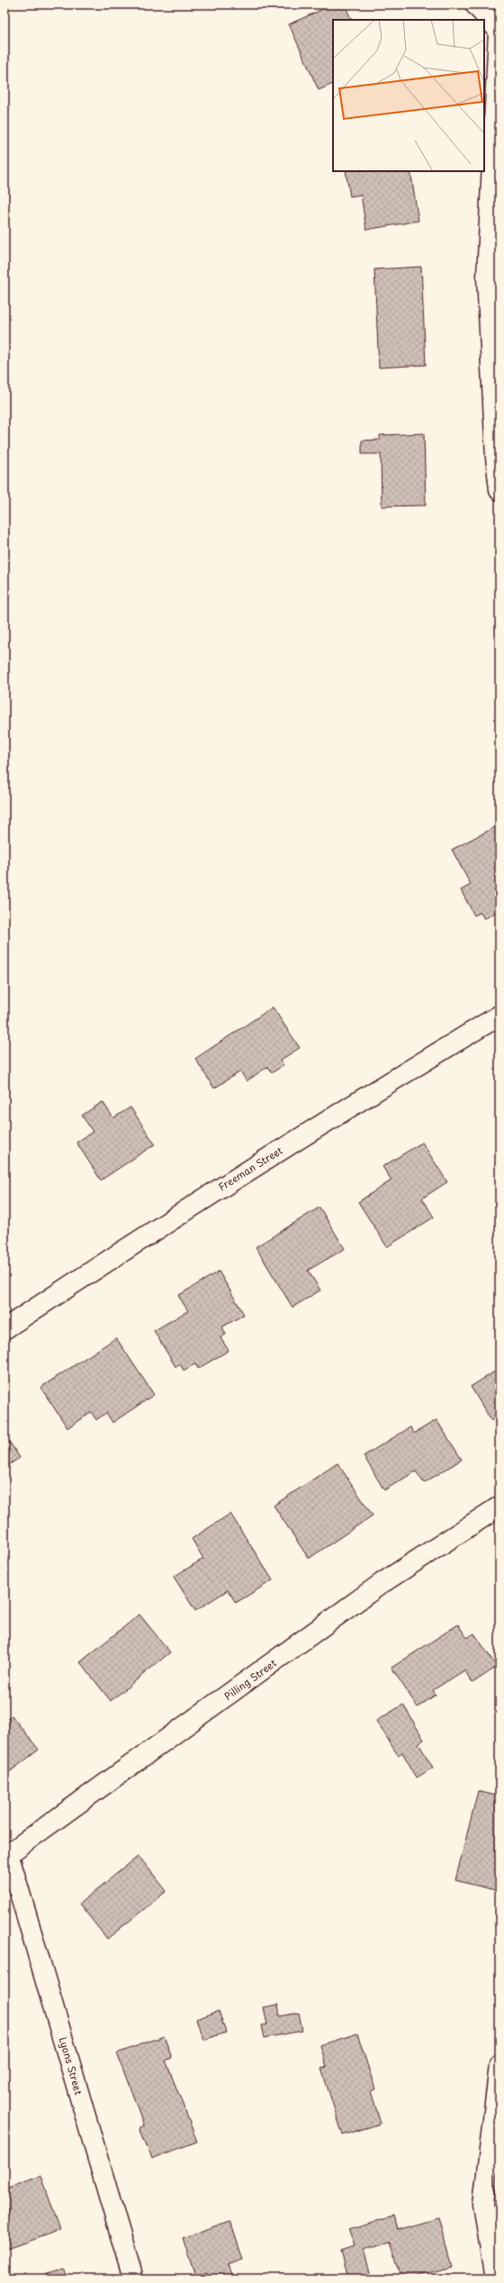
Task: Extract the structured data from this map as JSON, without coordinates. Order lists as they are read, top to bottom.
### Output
{
  "streets": {
    "street": ["Freeman Street", "Pilling Street", "Lyons Street"]
  },
  "crossings": [
    ["Pilling Street", "Lyons Street"]
  ]
}
